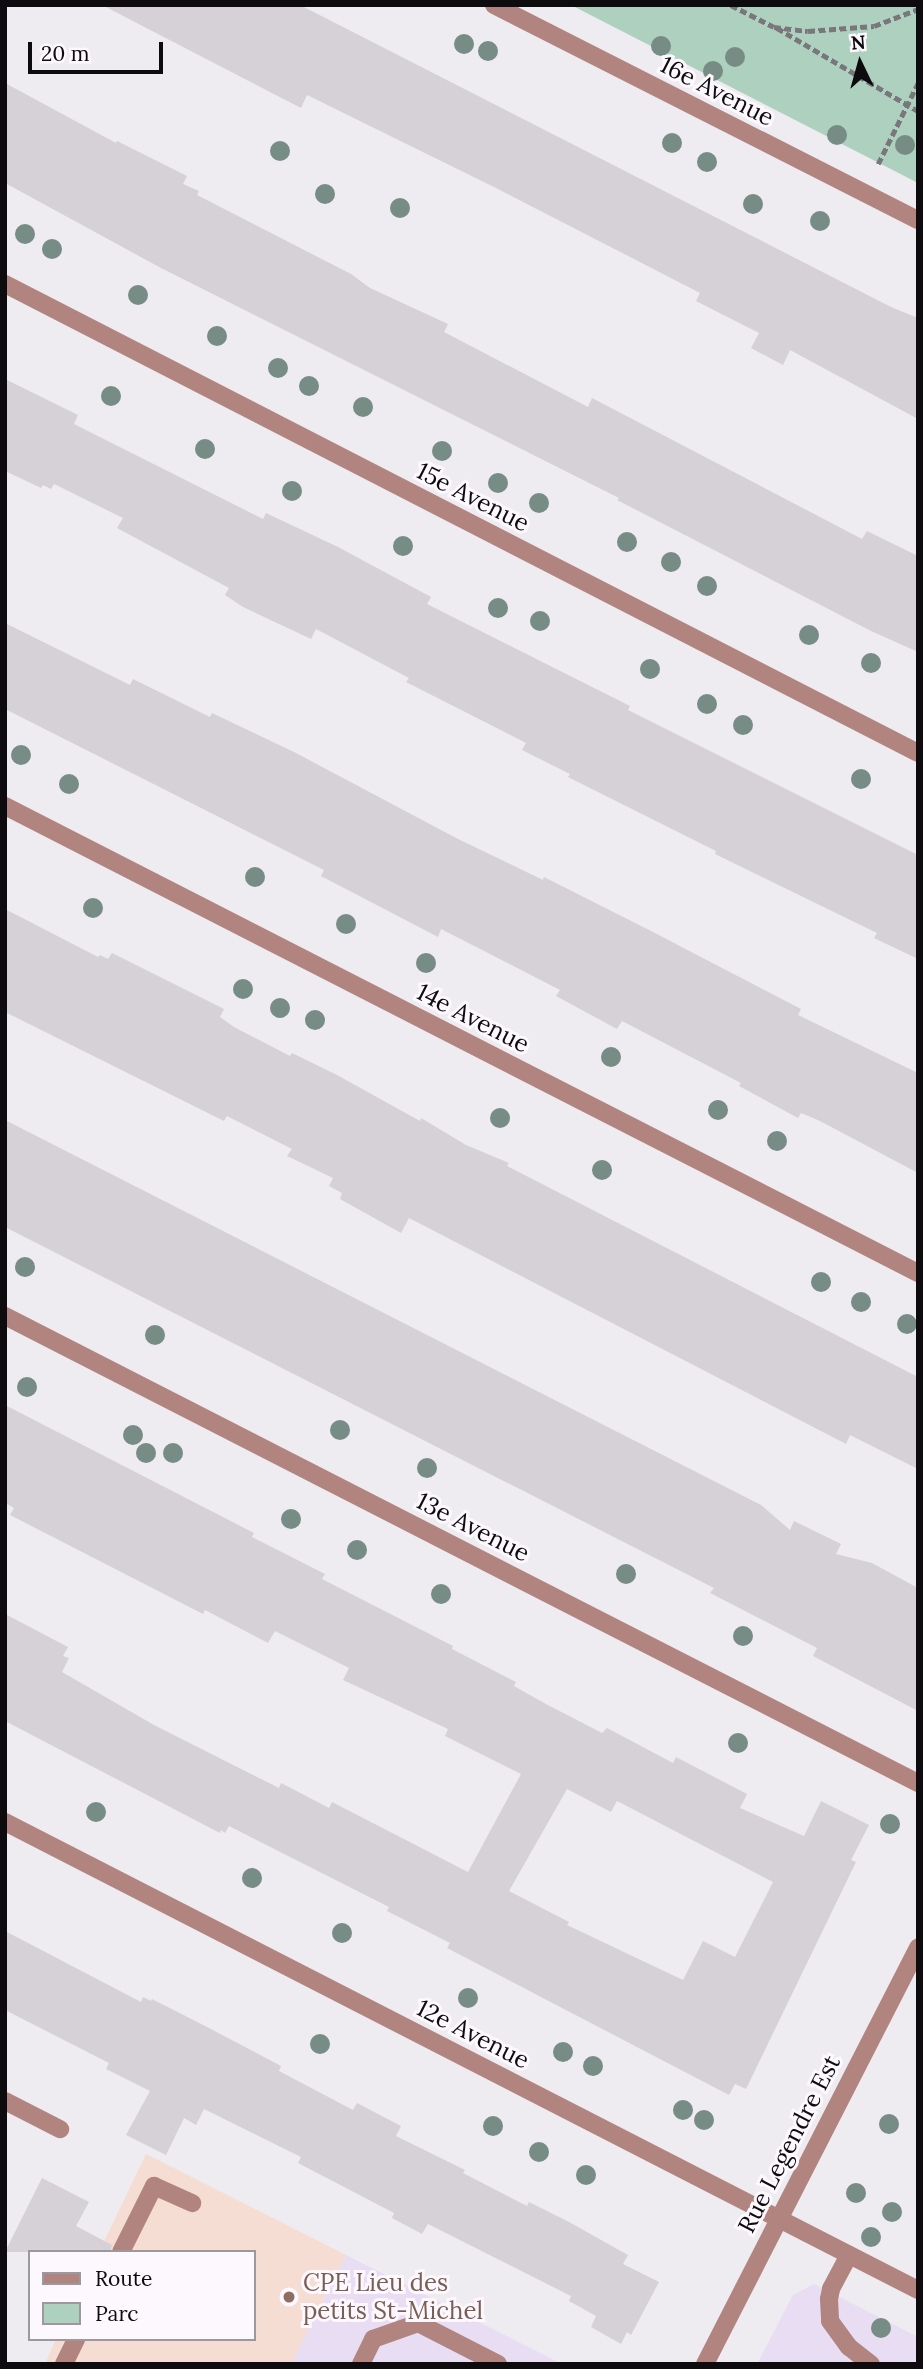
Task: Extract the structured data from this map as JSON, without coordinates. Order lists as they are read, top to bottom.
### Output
{
  "streets": {
    "street": [
      "16e Avenue",
      "15e Avenue",
      "14e Avenue",
      "13e Avenue",
      "12e Avenue",
      "Rue Legendre Est"
    ]
  },
  "crossings": [
    ["12e Avenue", "Rue Legendre Est"]
  ],
  "places": ["CPE Lieu des petits St-Michel"],
  "legend": ["Route", "Parc"],
  "scale_bar": "20 m",
  "north": "top"
}
